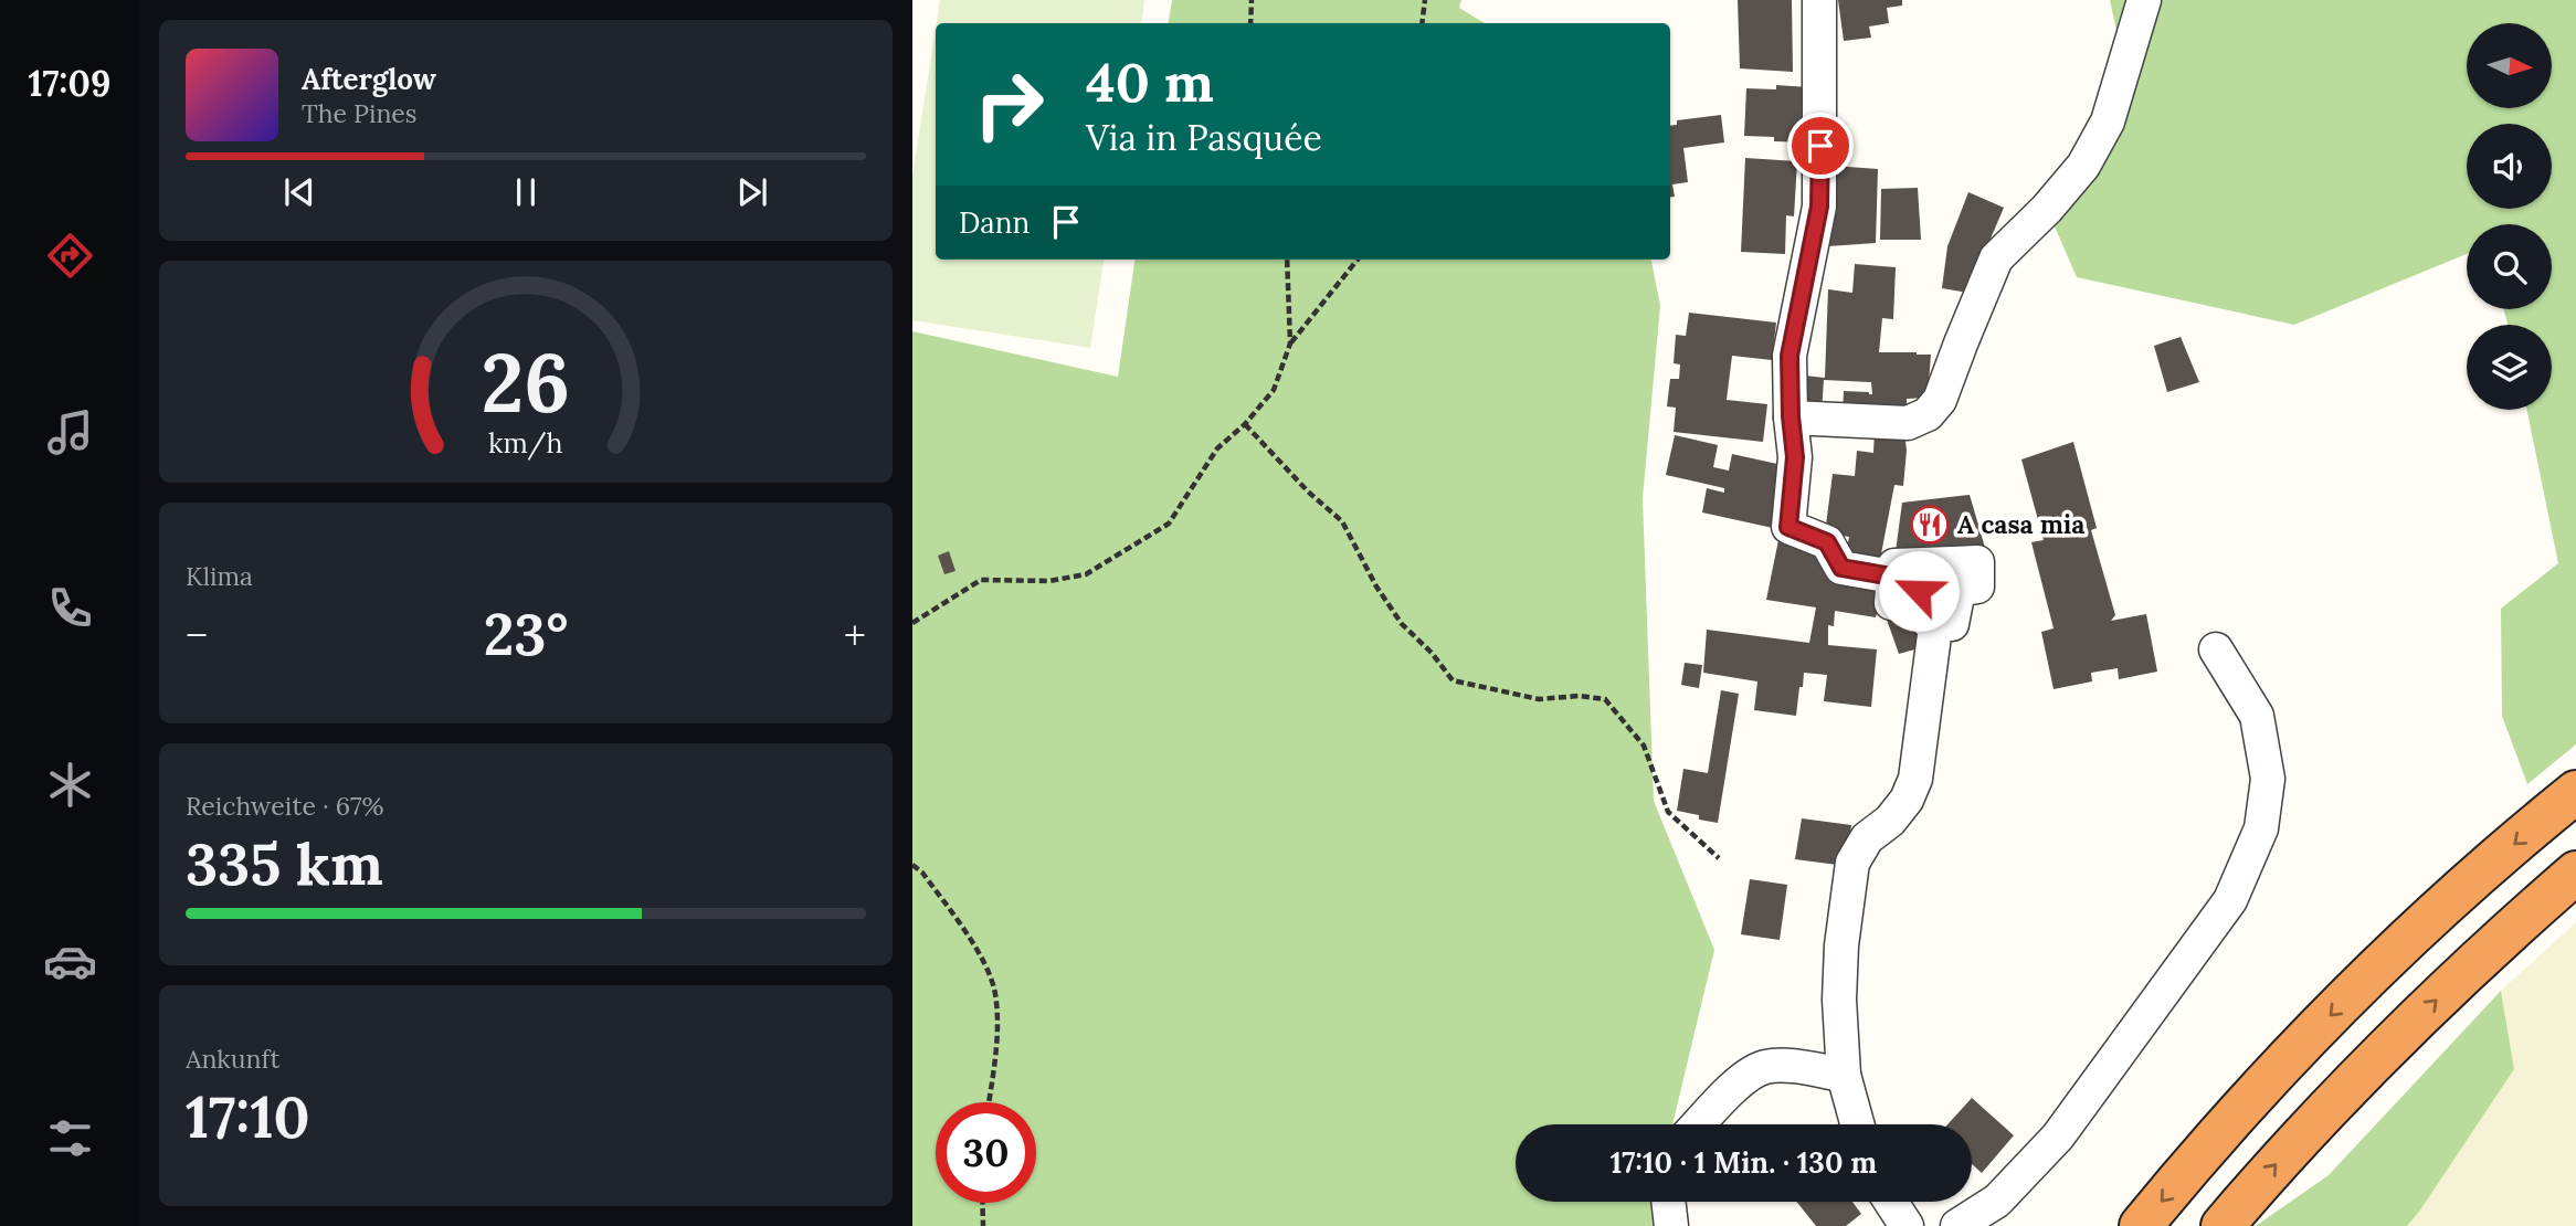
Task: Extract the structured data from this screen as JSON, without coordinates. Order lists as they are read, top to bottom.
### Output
{
  "places": {
    "restaurant": ["A casa mia"]
  },
  "north": "right",
  "page": {
    "tabs": "17:09",
    "turn": ["40 m", "Via in Pasquée"],
    "song": ["Afterglow", "The Pines"],
    "then": "Dann",
    "tile": [
      "Klima",
      ["Reichweite · 67%", "335 km"],
      ["Ankunft", "17:10"]
    ],
    "heat": ["−", "23°", "+"],
    "limit": "30",
    "trip": "17:10 · 1 Min. · 130 m",
    "gauge": ["26", "km/h"]
  }
}
